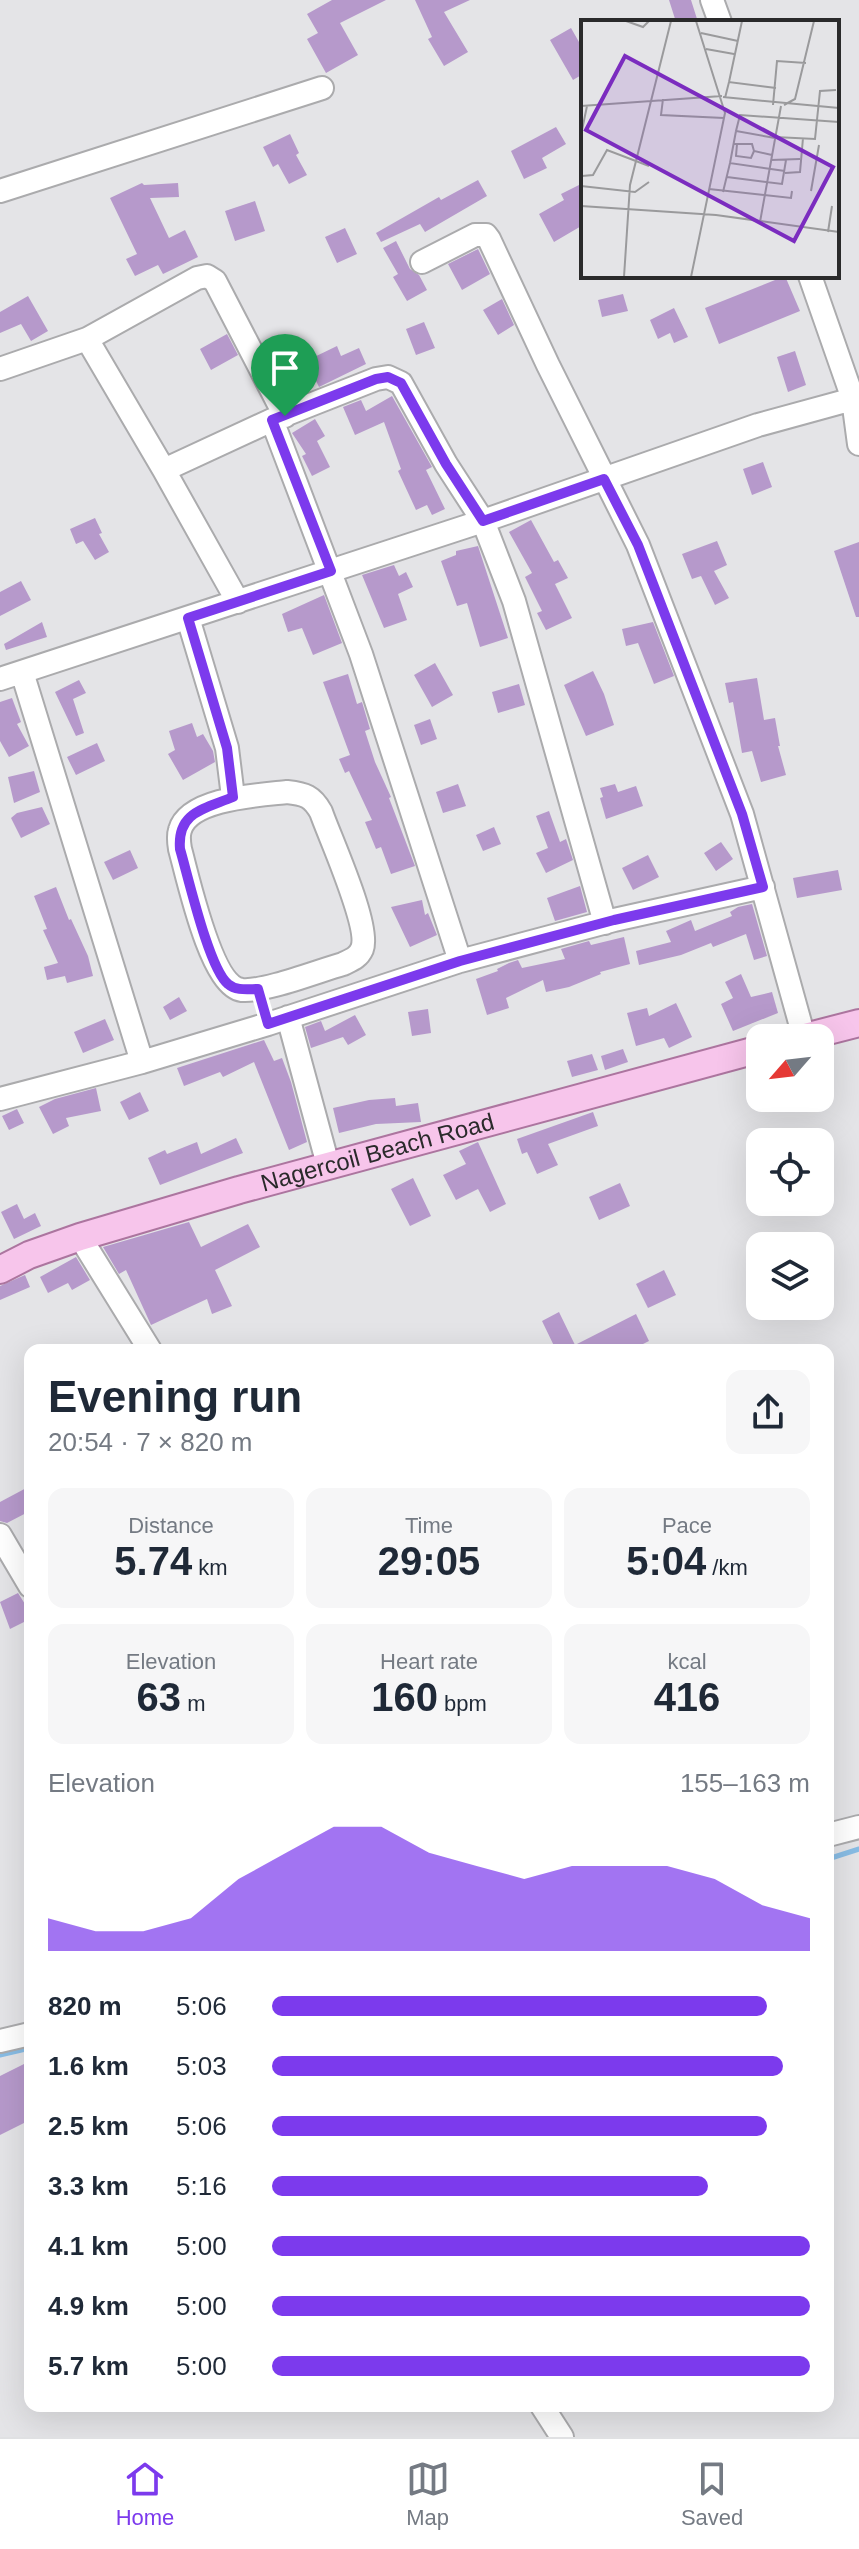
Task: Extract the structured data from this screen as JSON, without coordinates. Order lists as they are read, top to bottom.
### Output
{
  "streets": {
    "main road": ["Nagercoil Beach Road"]
  },
  "north": "bottom left",
  "page": {
    "heading": ["Evening run", "20:54 · 7 × 820 m"],
    "stats": [
      ["Distance", "5.74 km"],
      ["Time", "29:05"],
      ["Pace", "5:04 /km"],
      ["Elevation", "63 m"],
      ["Heart rate", "160 bpm"],
      ["kcal", "416"]
    ],
    "chart": ["Elevation", "155–163 m"],
    "list": [
      {
        "name": "820 m",
        "note": "5:06"
      },
      {
        "name": "1.6 km",
        "note": "5:03"
      },
      {
        "name": "2.5 km",
        "note": "5:06"
      },
      {
        "name": "3.3 km",
        "note": "5:16"
      },
      {
        "name": "4.1 km",
        "note": "5:00"
      },
      {
        "name": "4.9 km",
        "note": "5:00"
      },
      {
        "name": "5.7 km",
        "note": "5:00"
      }
    ],
    "tabs": ["Home", "Map", "Saved"]
  }
}
